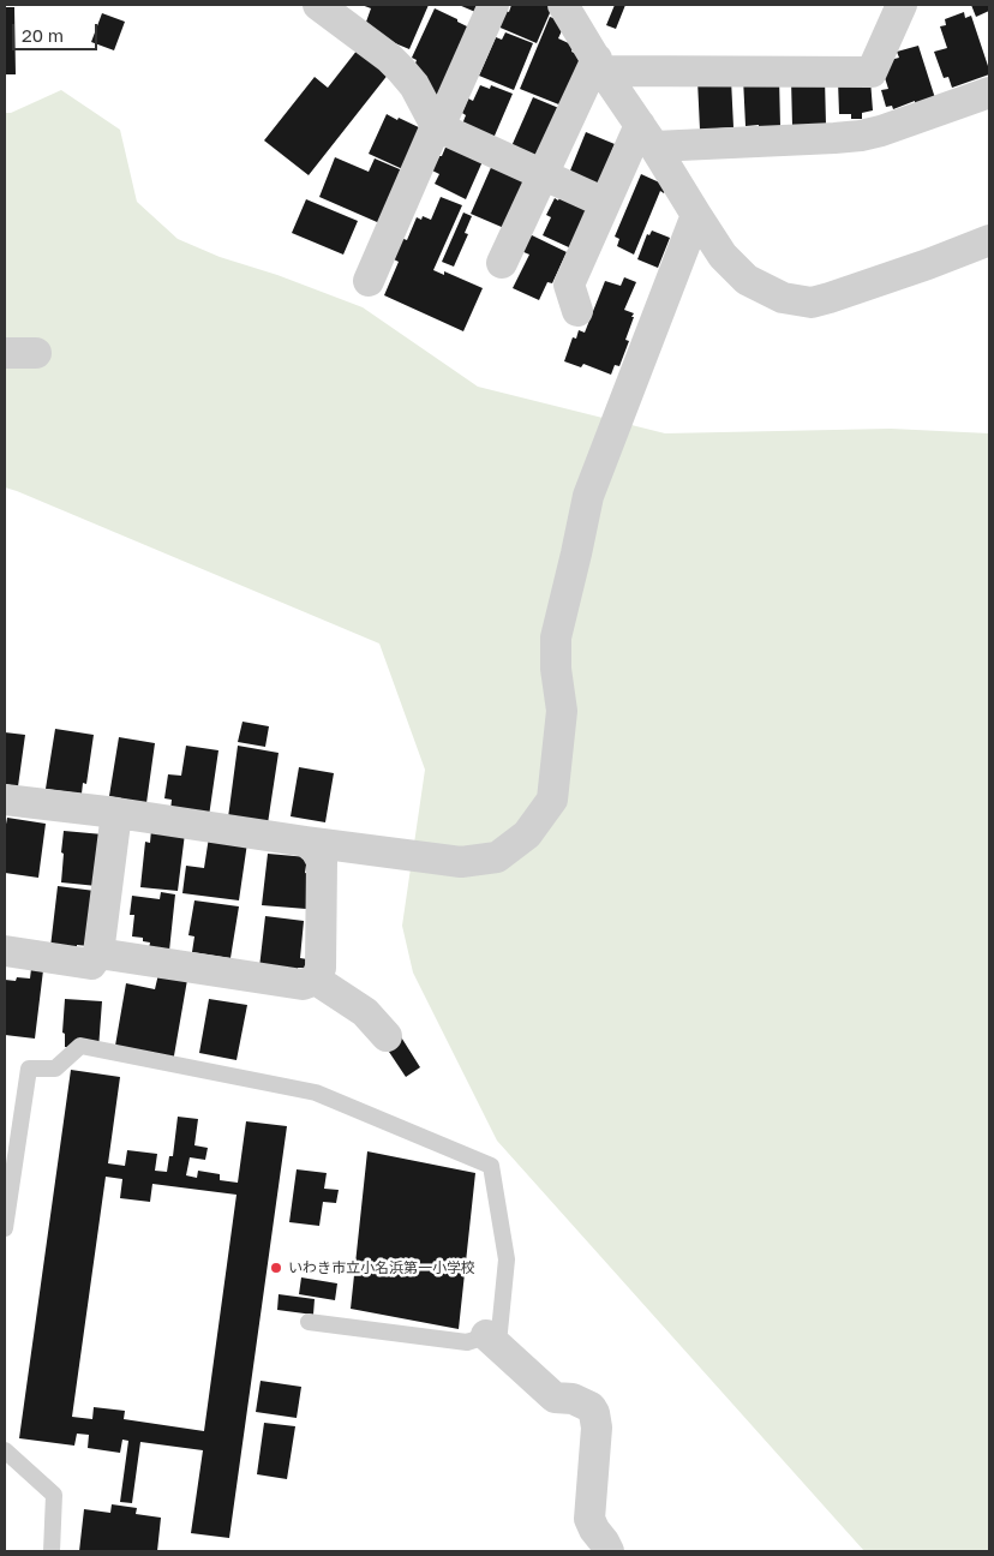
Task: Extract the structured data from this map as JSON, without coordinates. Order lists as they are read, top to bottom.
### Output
{
  "places": ["いわき市立小名浜第一小学校"],
  "scale_bar": "20 m"
}
